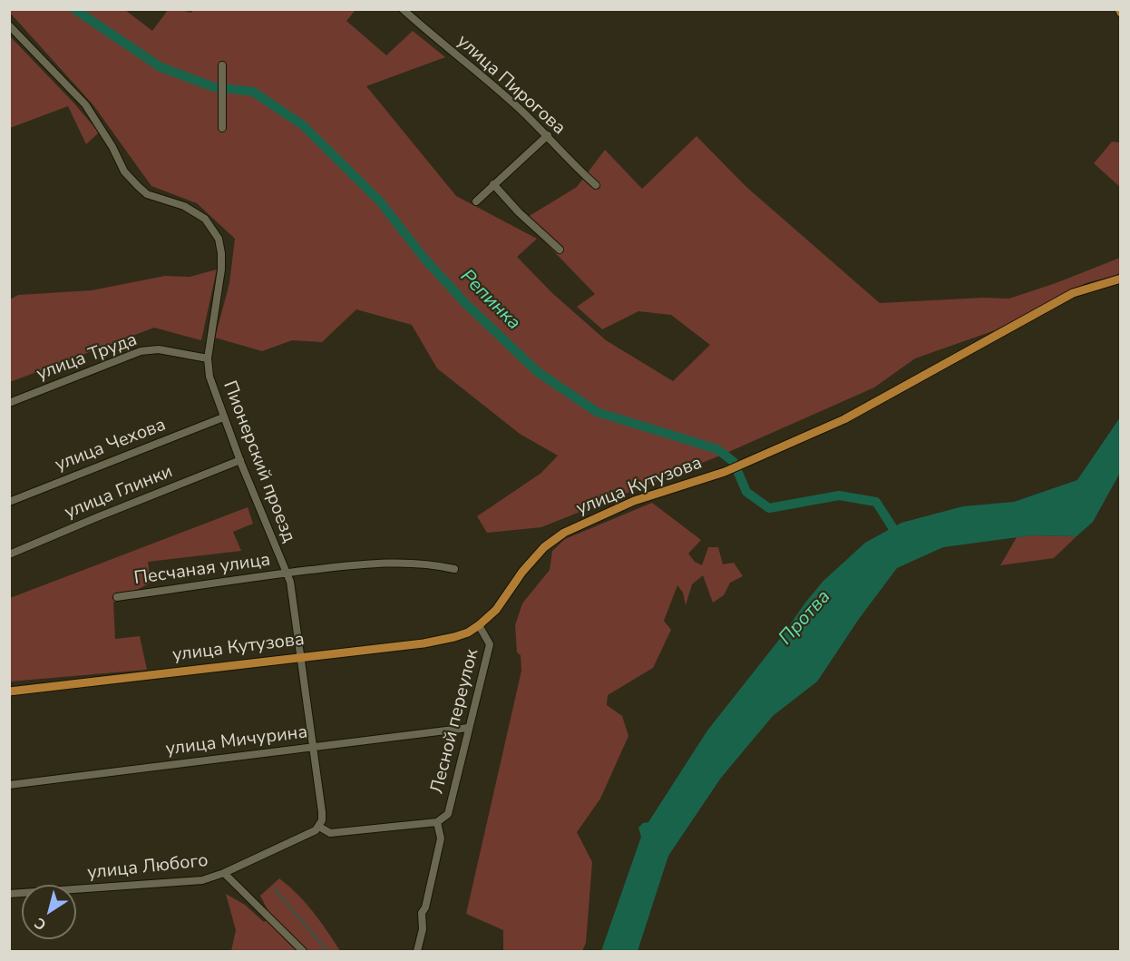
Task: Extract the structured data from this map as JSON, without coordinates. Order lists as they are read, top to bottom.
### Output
{
  "streets": {
    "main road": ["улица Кутузова"],
    "street": [
      "улица Пирогова",
      "улица Труда",
      "улица Чехова",
      "Пионерский проезд",
      "улица Глинки",
      "Песчаная улица",
      "Лесной переулок",
      "улица Мичурина",
      "улица Любого"
    ]
  },
  "crossings": [
    ["улица Труда", "Пионерский проезд"],
    ["улица Чехова", "Пионерский проезд"],
    ["Пионерский проезд", "улица Кутузова"],
    ["Пионерский проезд", "улица Глинки"],
    ["Пионерский проезд", "Песчаная улица"],
    ["Пионерский проезд", "улица Мичурина"],
    ["улица Кутузова", "Лесной переулок"],
    ["Лесной переулок", "улица Мичурина"]
  ],
  "water": ["Репинка", "Протва"],
  "north": "bottom left"
}
